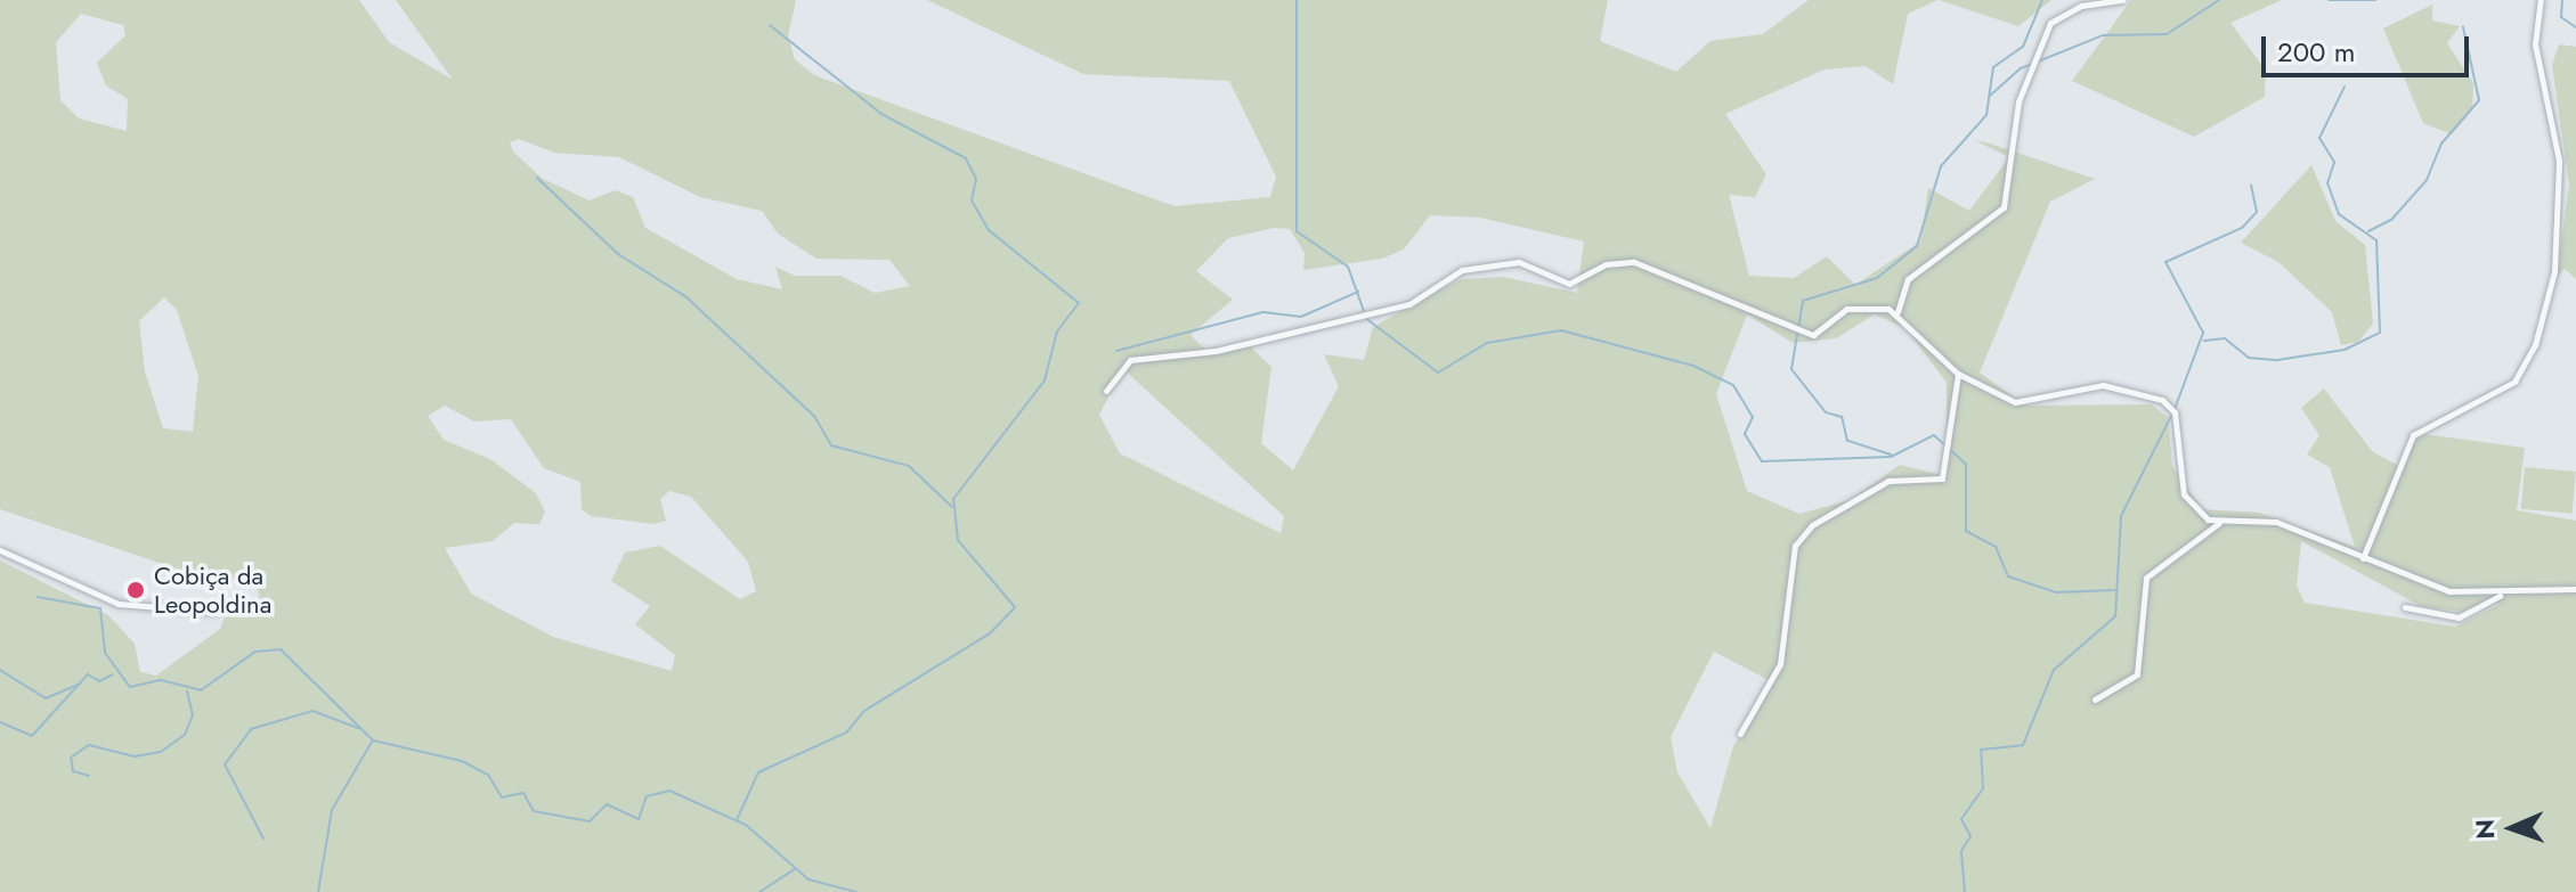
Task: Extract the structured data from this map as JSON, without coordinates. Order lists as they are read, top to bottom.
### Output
{
  "places": ["Cobiça da Leopoldina"],
  "scale_bar": "200 m",
  "north": "left"
}
